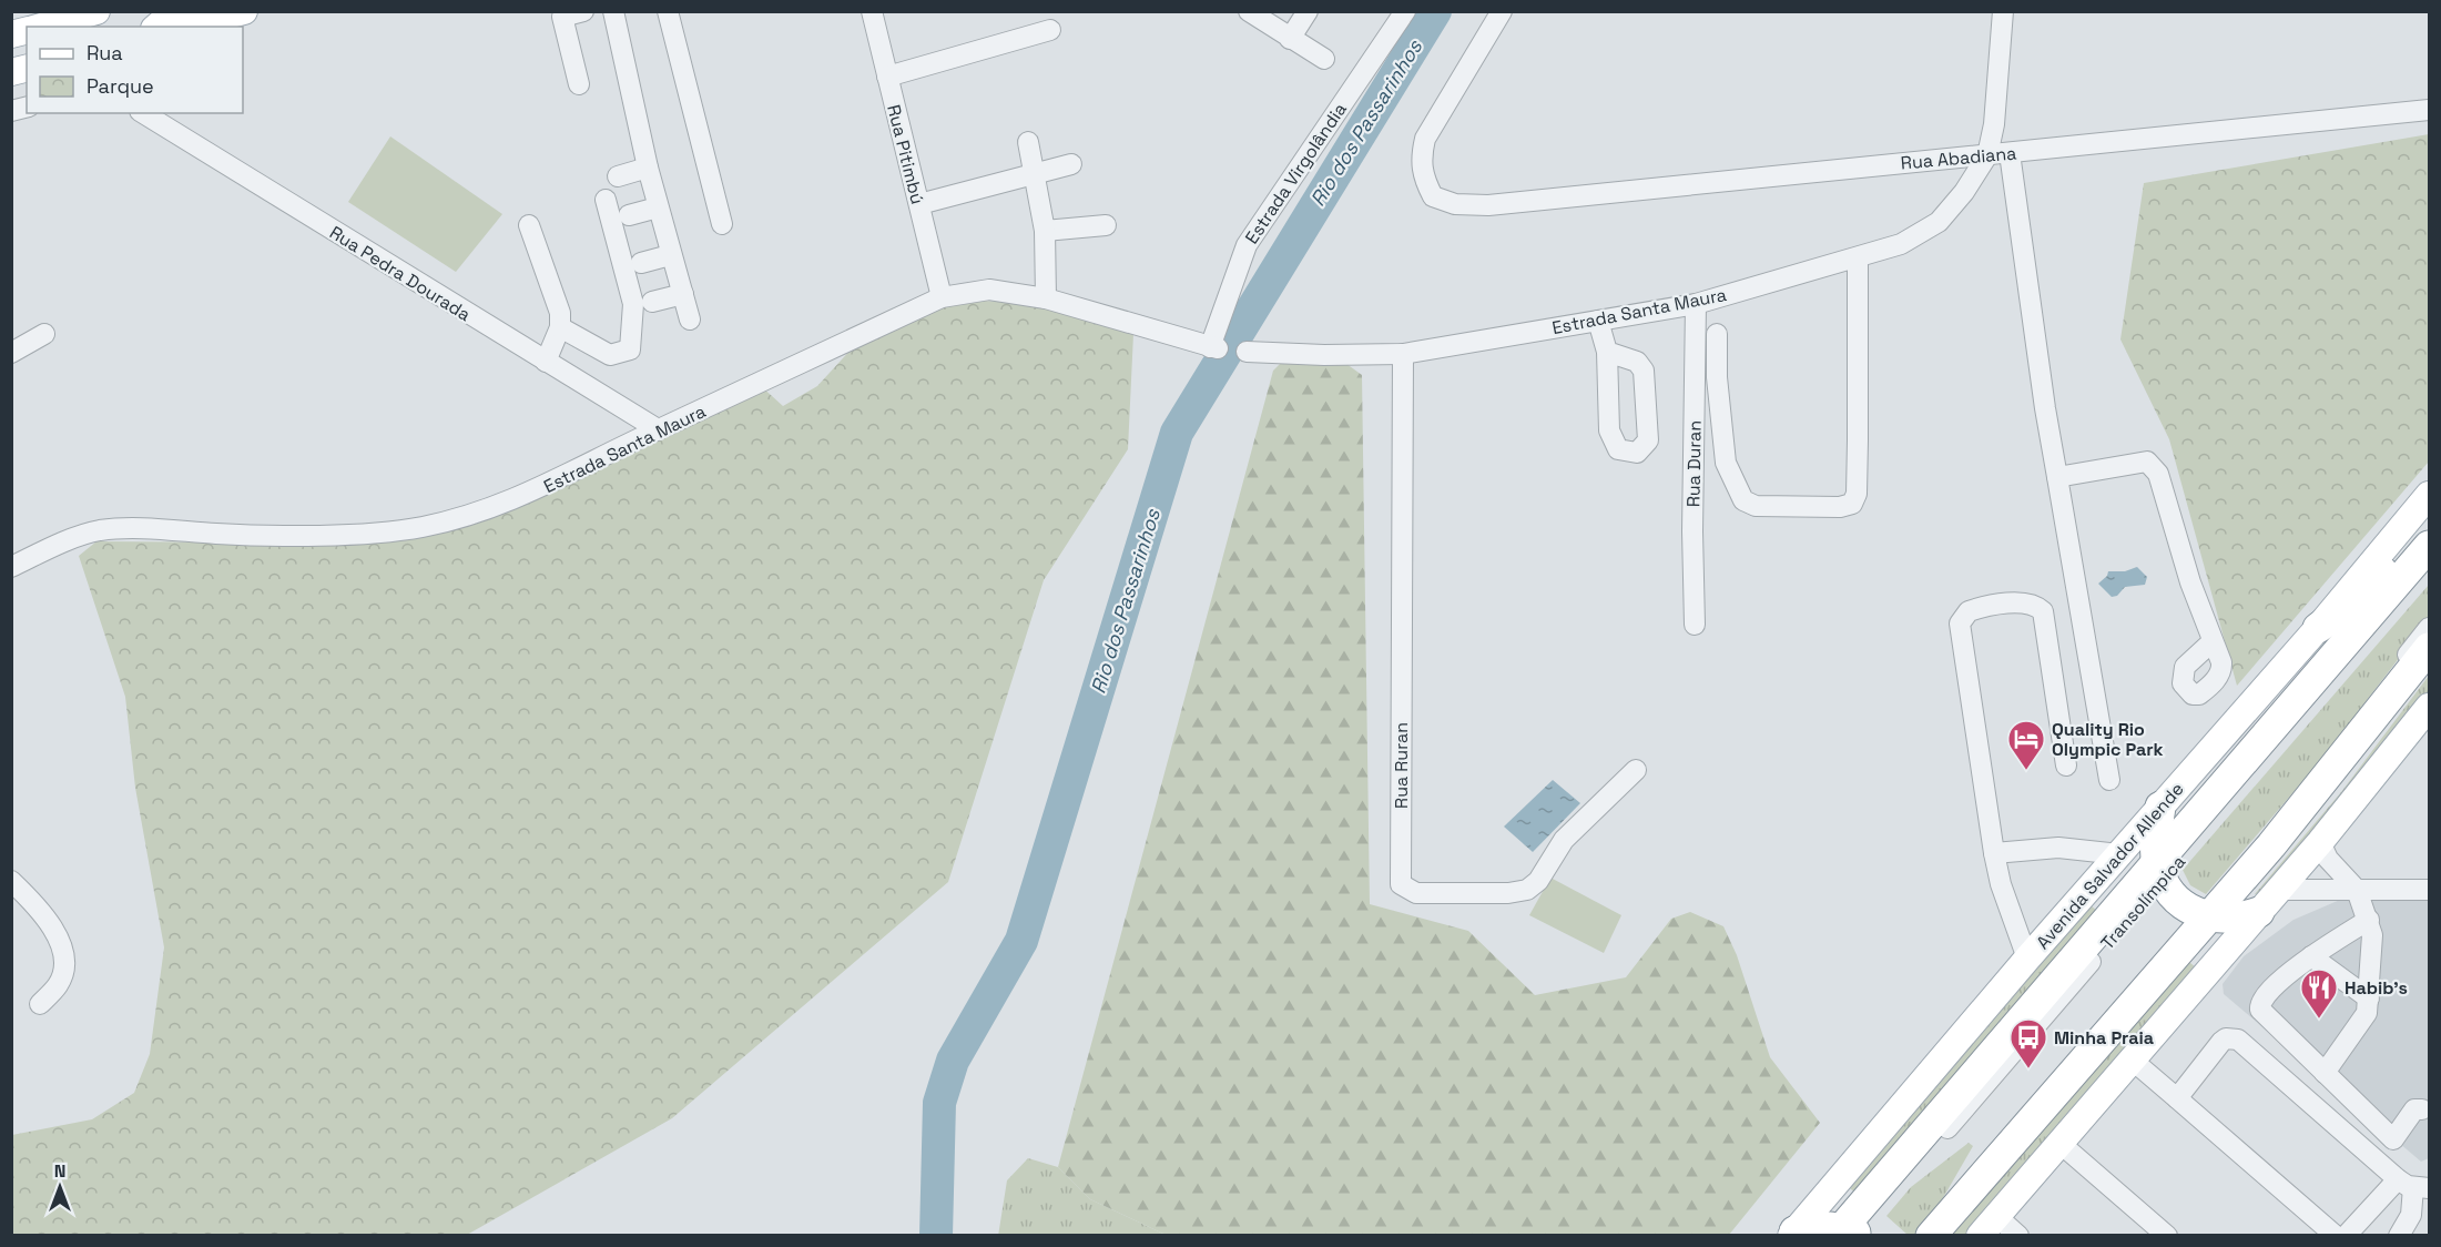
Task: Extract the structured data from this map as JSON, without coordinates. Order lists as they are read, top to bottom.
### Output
{
  "streets": {
    "highway": ["Avenida Salvador Allende"],
    "street": [
      "Rua Pitimbú",
      "Rua Abadiana",
      "Estrada Virgolândia",
      "Rua Pedra Dourada",
      "Estrada Santa Maura",
      "Rua Duran",
      "Rua Ruran",
      "Transolímpica"
    ]
  },
  "crossings": [
    ["Rua Pitimbú", "Estrada Santa Maura"],
    ["Rua Abadiana", "Estrada Santa Maura"],
    ["Estrada Virgolândia", "Estrada Santa Maura"],
    ["Rua Pedra Dourada", "Estrada Santa Maura"],
    ["Estrada Santa Maura", "Rua Duran"],
    ["Estrada Santa Maura", "Rua Ruran"],
    ["Avenida Salvador Allende", "Transolímpica"]
  ],
  "water": ["Rio dos Passarinhos"],
  "places": {
    "hotel": ["Quality Rio Olympic Park"],
    "restaurant": ["Habib's"],
    "bus stop": ["Minha Praia"]
  },
  "legend": ["Rua", "Parque"],
  "north": "top"
}
